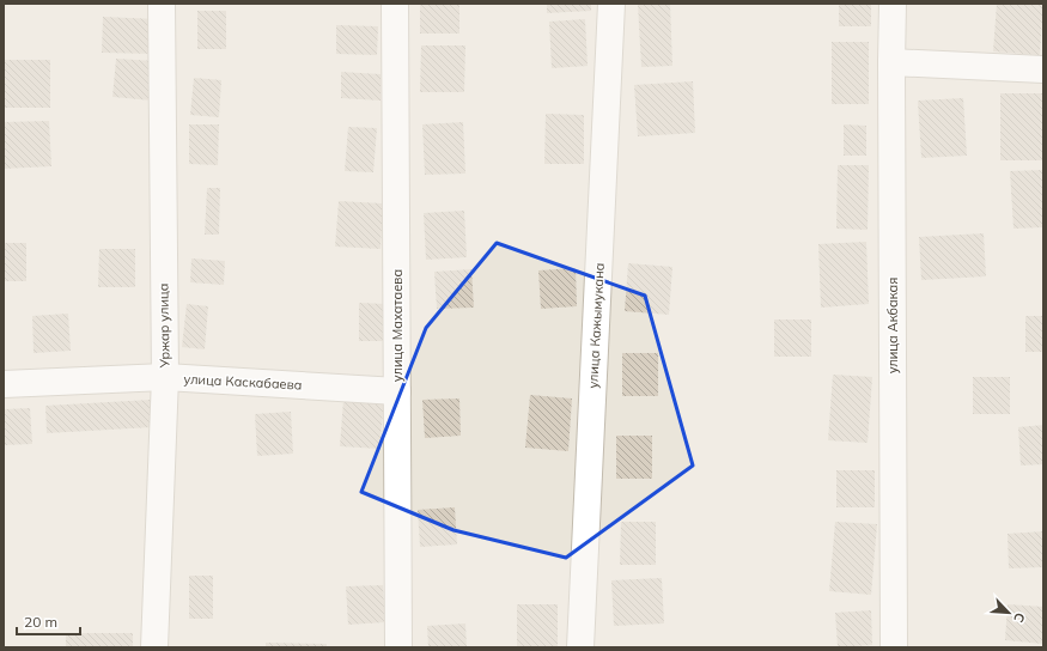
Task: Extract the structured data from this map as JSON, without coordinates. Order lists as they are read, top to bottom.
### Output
{
  "streets": {
    "street": [
      "Уржар улица",
      "улица Махатаева",
      "улица Кажымукана",
      "улица Акбакая",
      "улица Каскабаева"
    ]
  },
  "crossings": [
    ["Уржар улица", "улица Каскабаева"],
    ["улица Махатаева", "улица Каскабаева"]
  ],
  "scale_bar": "20 m",
  "north": "bottom right"
}
